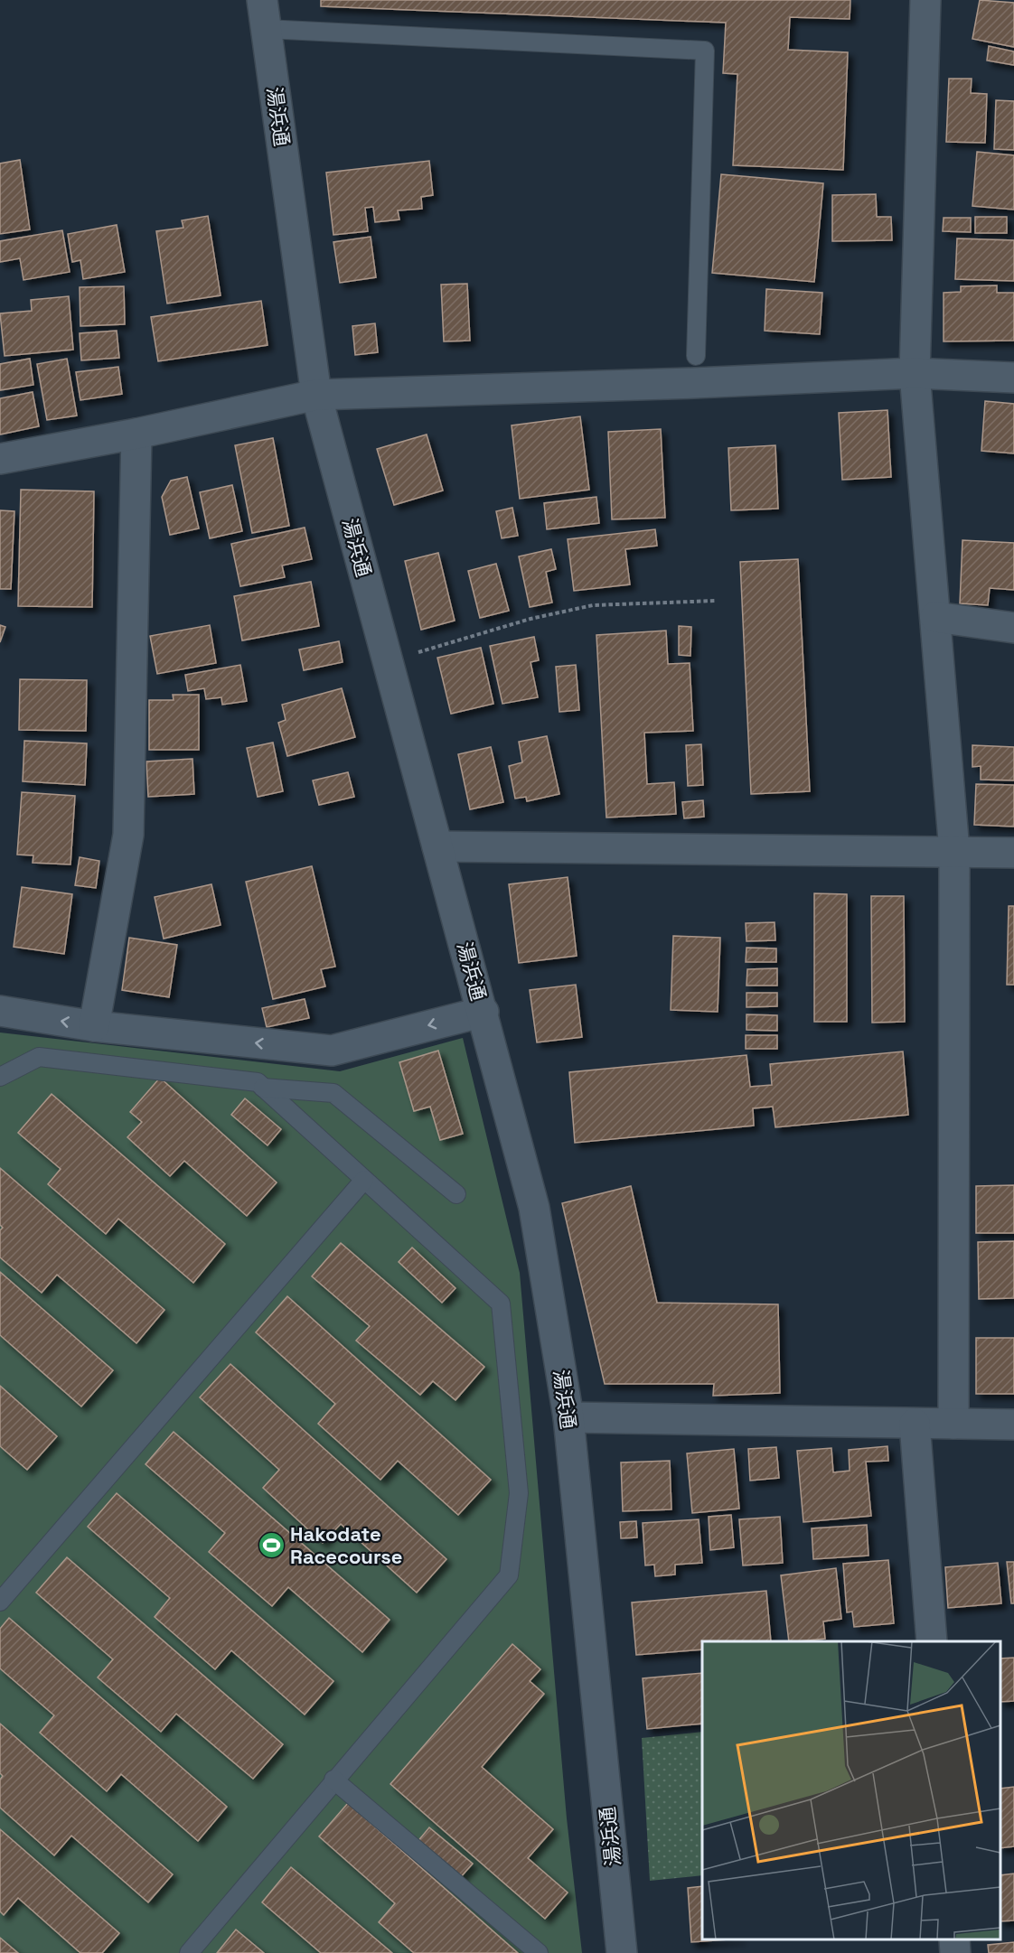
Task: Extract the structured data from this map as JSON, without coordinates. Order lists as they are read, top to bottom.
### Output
{
  "streets": {
    "street": ["湯浜通"]
  },
  "places": {
    "sports": ["Hakodate Racecourse"]
  }
}
